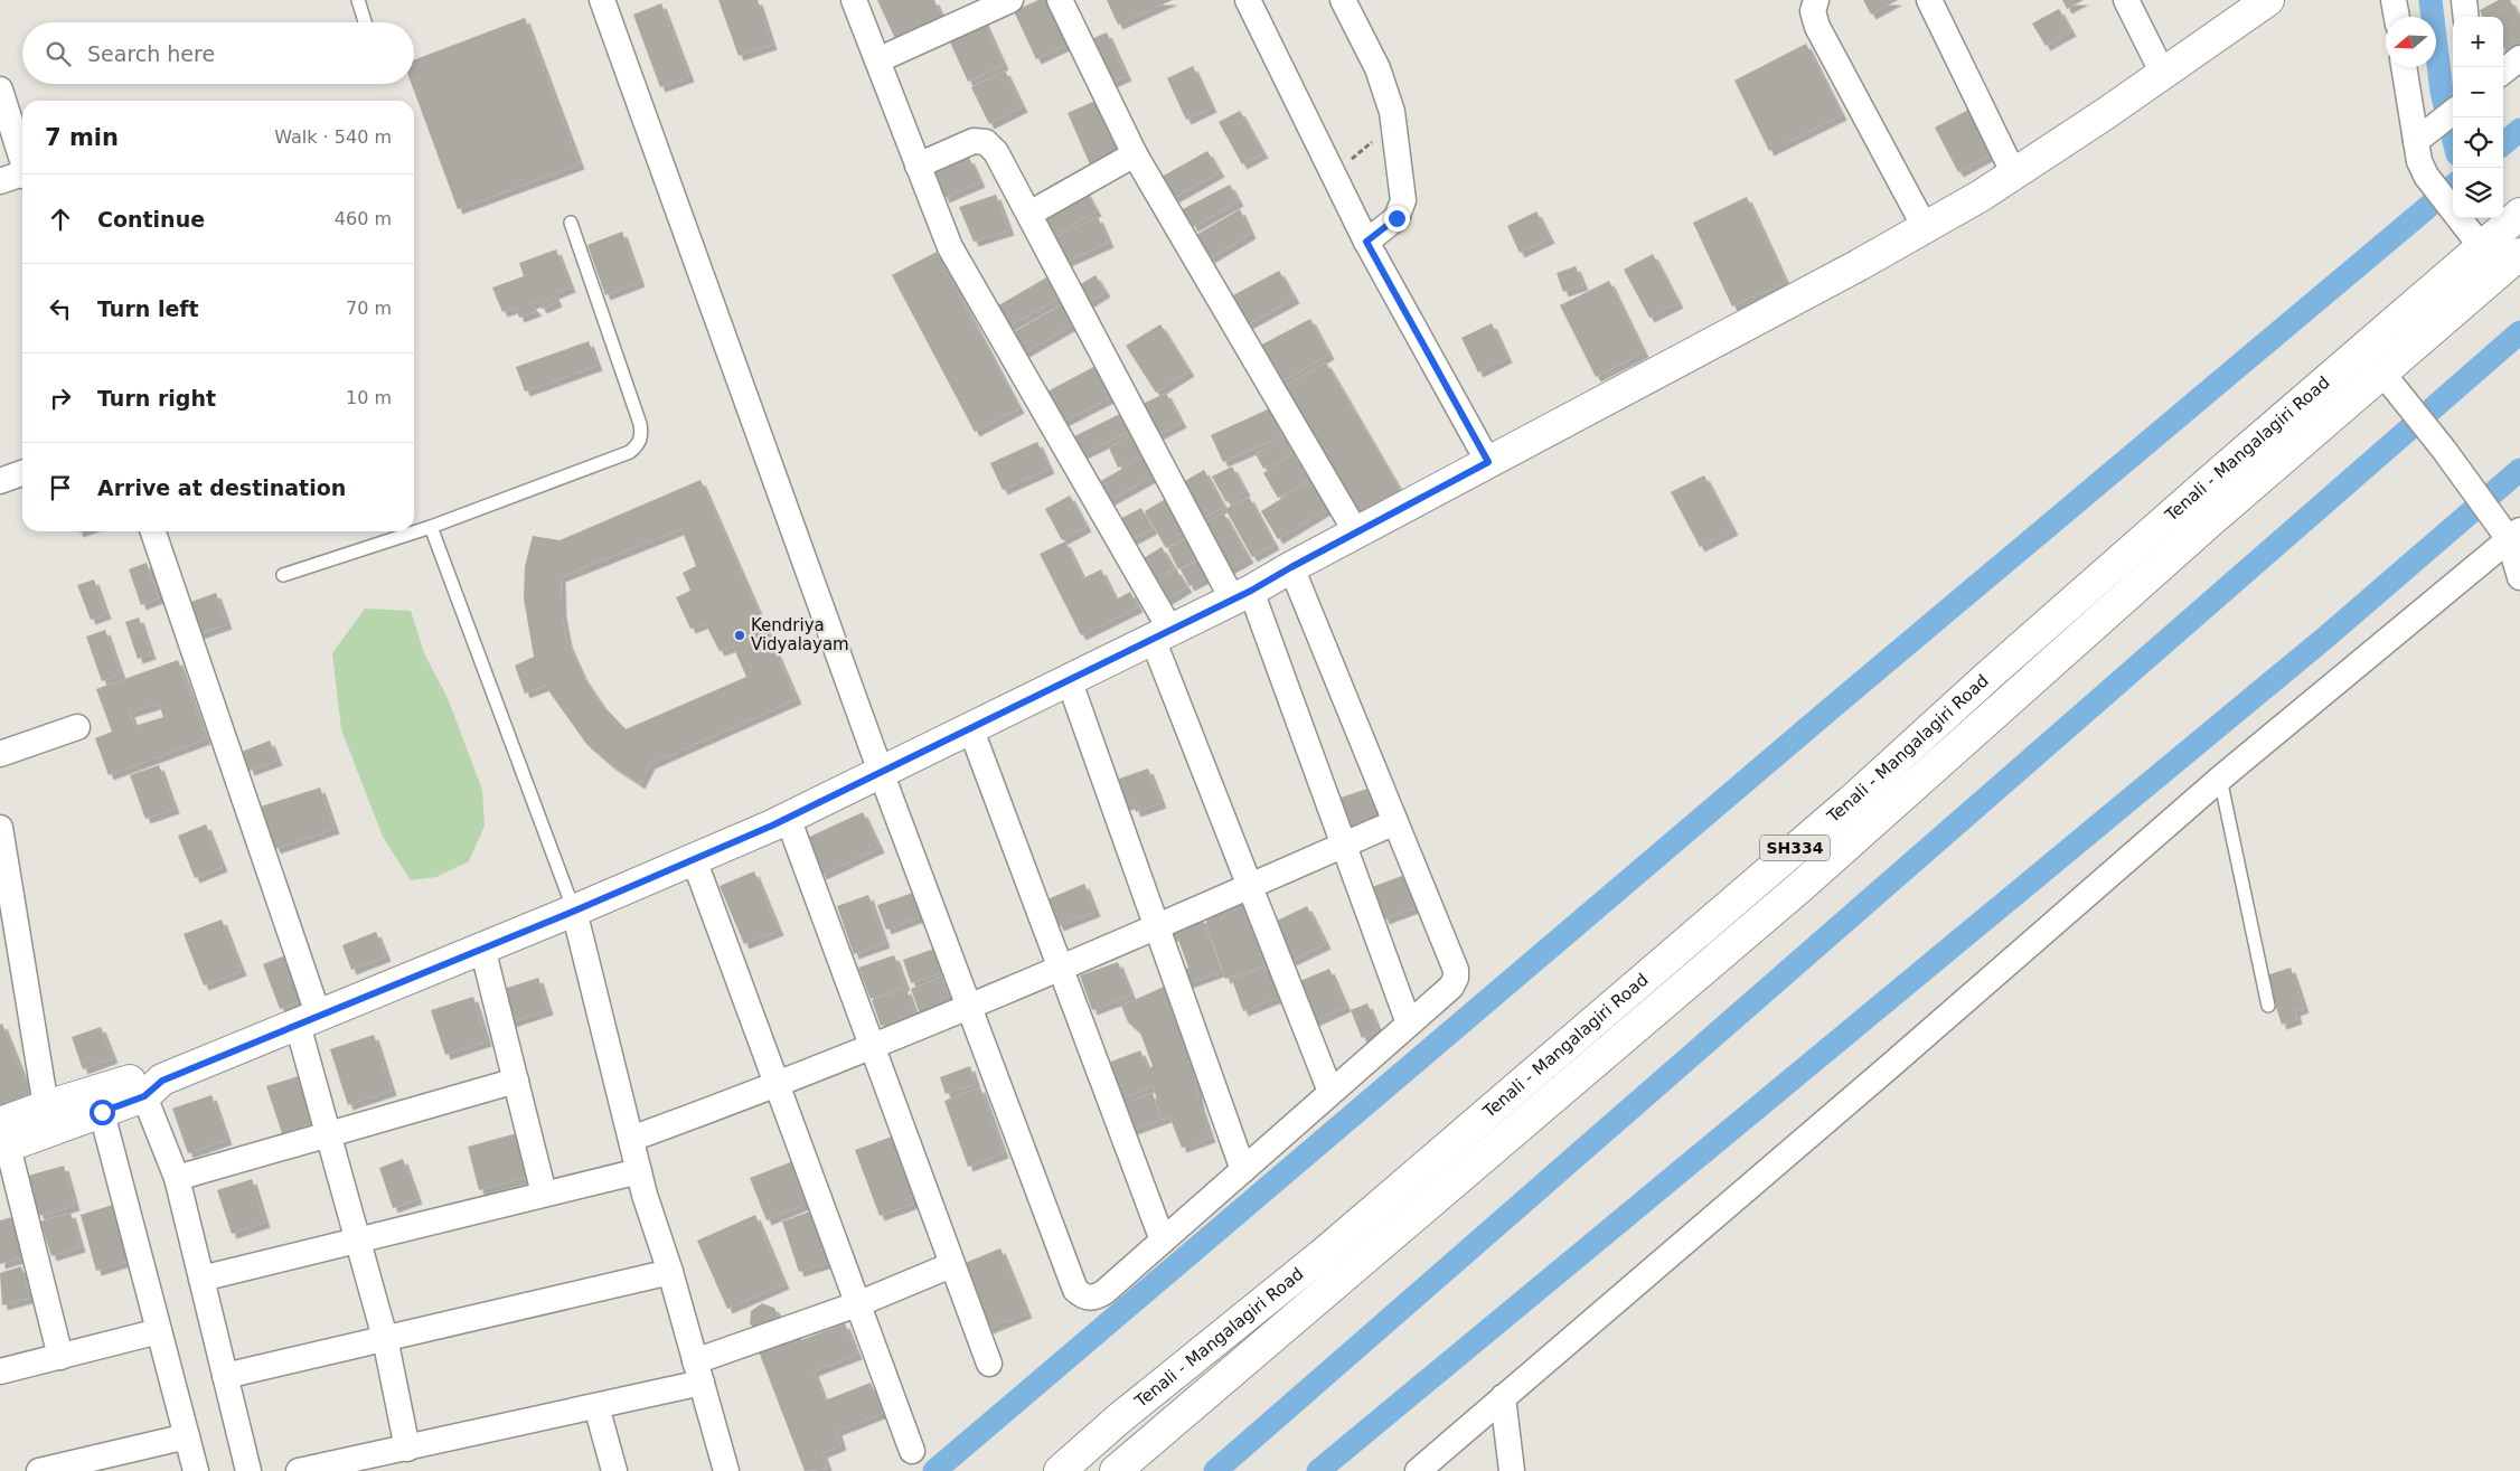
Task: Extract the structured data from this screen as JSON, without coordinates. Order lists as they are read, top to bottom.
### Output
{
  "streets": {
    "main road": ["Tenali - Mangalagiri Road", "SH334"]
  },
  "places": ["Kendriya Vidyalayam"],
  "north": "left",
  "page": {
    "map_buttons": ["+", "−"],
    "search": "Search here",
    "heading": ["7 min", "Walk · 540 m"],
    "list": [
      ["Continue", "460 m"],
      ["Turn left", "70 m"],
      ["Turn right", "10 m"],
      "Arrive at destination"
    ]
  }
}
